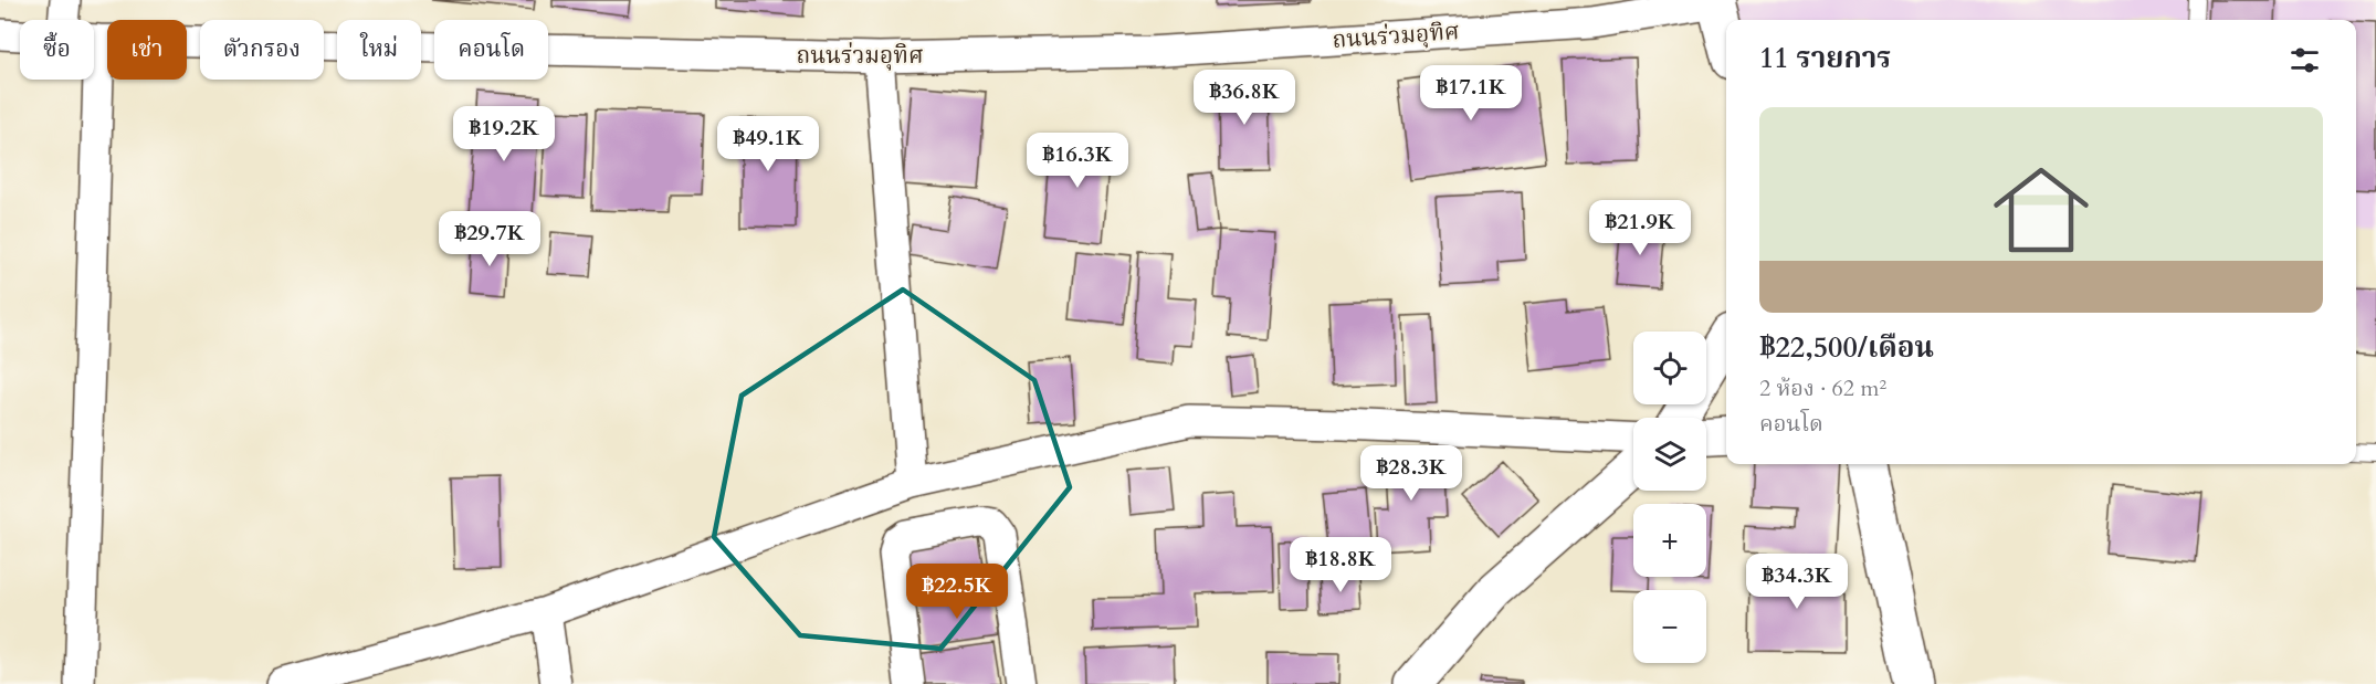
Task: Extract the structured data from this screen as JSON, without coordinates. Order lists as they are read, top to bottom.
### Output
{
  "streets": {
    "street": ["ถนนร่วมอุทิศ"]
  },
  "page": {
    "chip": [
      "ซื้อ",
      "เช่า",
      "ตัวกรอง",
      "ใหม่",
      "คอนโด"
    ],
    "heading": "11 รายการ",
    "price": [
      "฿17.1K",
      "฿36.8K",
      "฿19.2K",
      "฿49.1K",
      "฿16.3K",
      "฿21.9K",
      "฿29.7K",
      "฿28.3K",
      "฿18.8K",
      "฿34.3K",
      "฿22.5K"
    ],
    "list": [
      {
        "name": "฿22,500/เดือน",
        "note": "2 ห้อง · 62 m² · คอนโด"
      }
    ],
    "map_buttons": ["+", "−"]
  }
}
